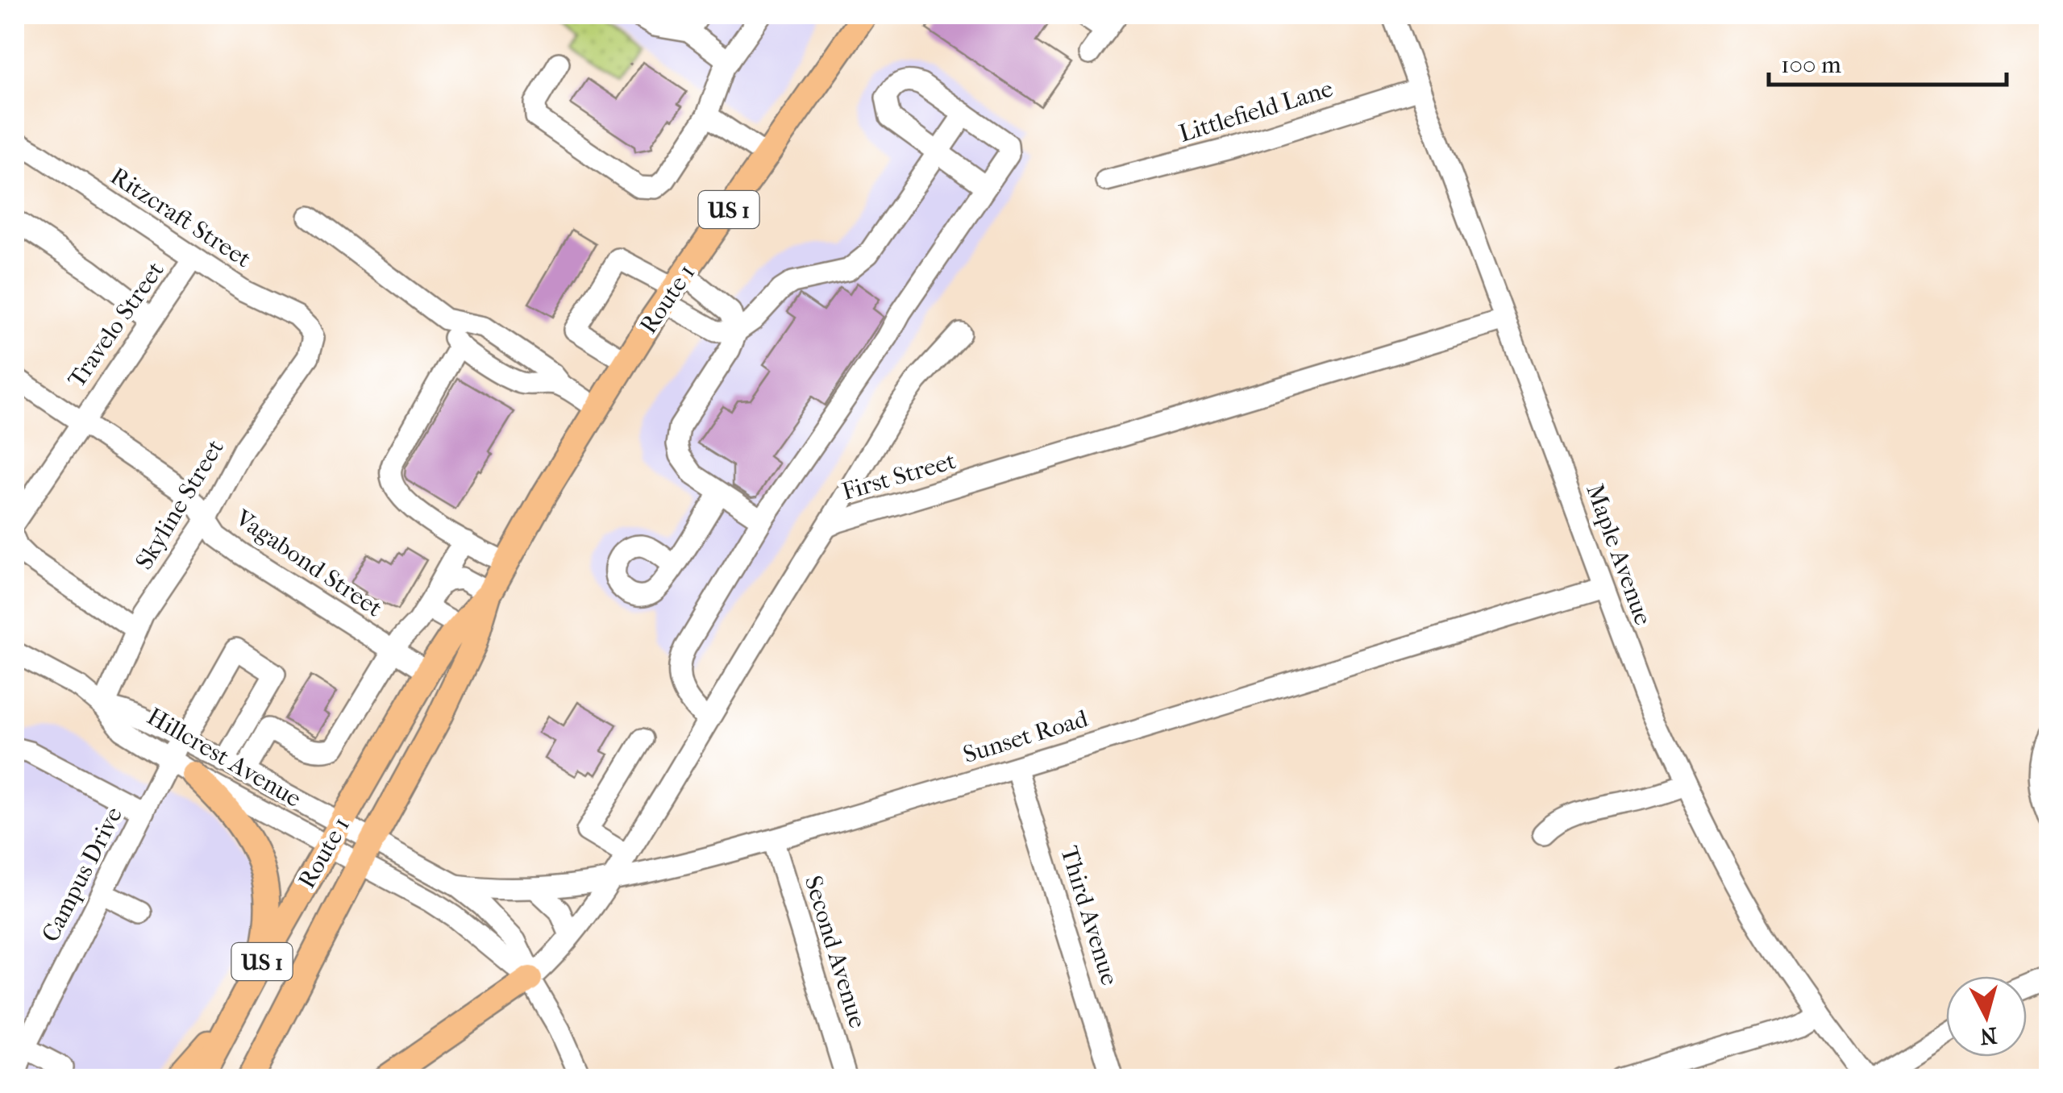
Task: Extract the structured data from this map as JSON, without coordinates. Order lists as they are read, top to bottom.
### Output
{
  "streets": {
    "main road": ["US 1", "Route 1"],
    "street": [
      "Littlefield Lane",
      "Ritzcraft Street",
      "Travelo Street",
      "First Street",
      "Skyline Street",
      "Maple Avenue",
      "Vagabond Street",
      "Sunset Road",
      "Hillcrest Avenue",
      "Campus Drive",
      "Third Avenue",
      "Second Avenue"
    ]
  },
  "crossings": [
    ["Littlefield Lane", "Maple Avenue"],
    ["Ritzcraft Street", "Travelo Street"],
    ["Ritzcraft Street", "Skyline Street"],
    ["Route 1", "Vagabond Street"],
    ["Route 1", "Hillcrest Avenue"],
    ["Travelo Street", "Vagabond Street"],
    ["First Street", "Maple Avenue"],
    ["First Street", "Sunset Road"],
    ["First Street", "Hillcrest Avenue"],
    ["Skyline Street", "Vagabond Street"],
    ["Skyline Street", "Hillcrest Avenue"],
    ["Maple Avenue", "Sunset Road"],
    ["Sunset Road", "Hillcrest Avenue"],
    ["Sunset Road", "Third Avenue"],
    ["Sunset Road", "Second Avenue"],
    ["Hillcrest Avenue", "Campus Drive"]
  ],
  "scale_bar": "100 m",
  "north": "bottom"
}
